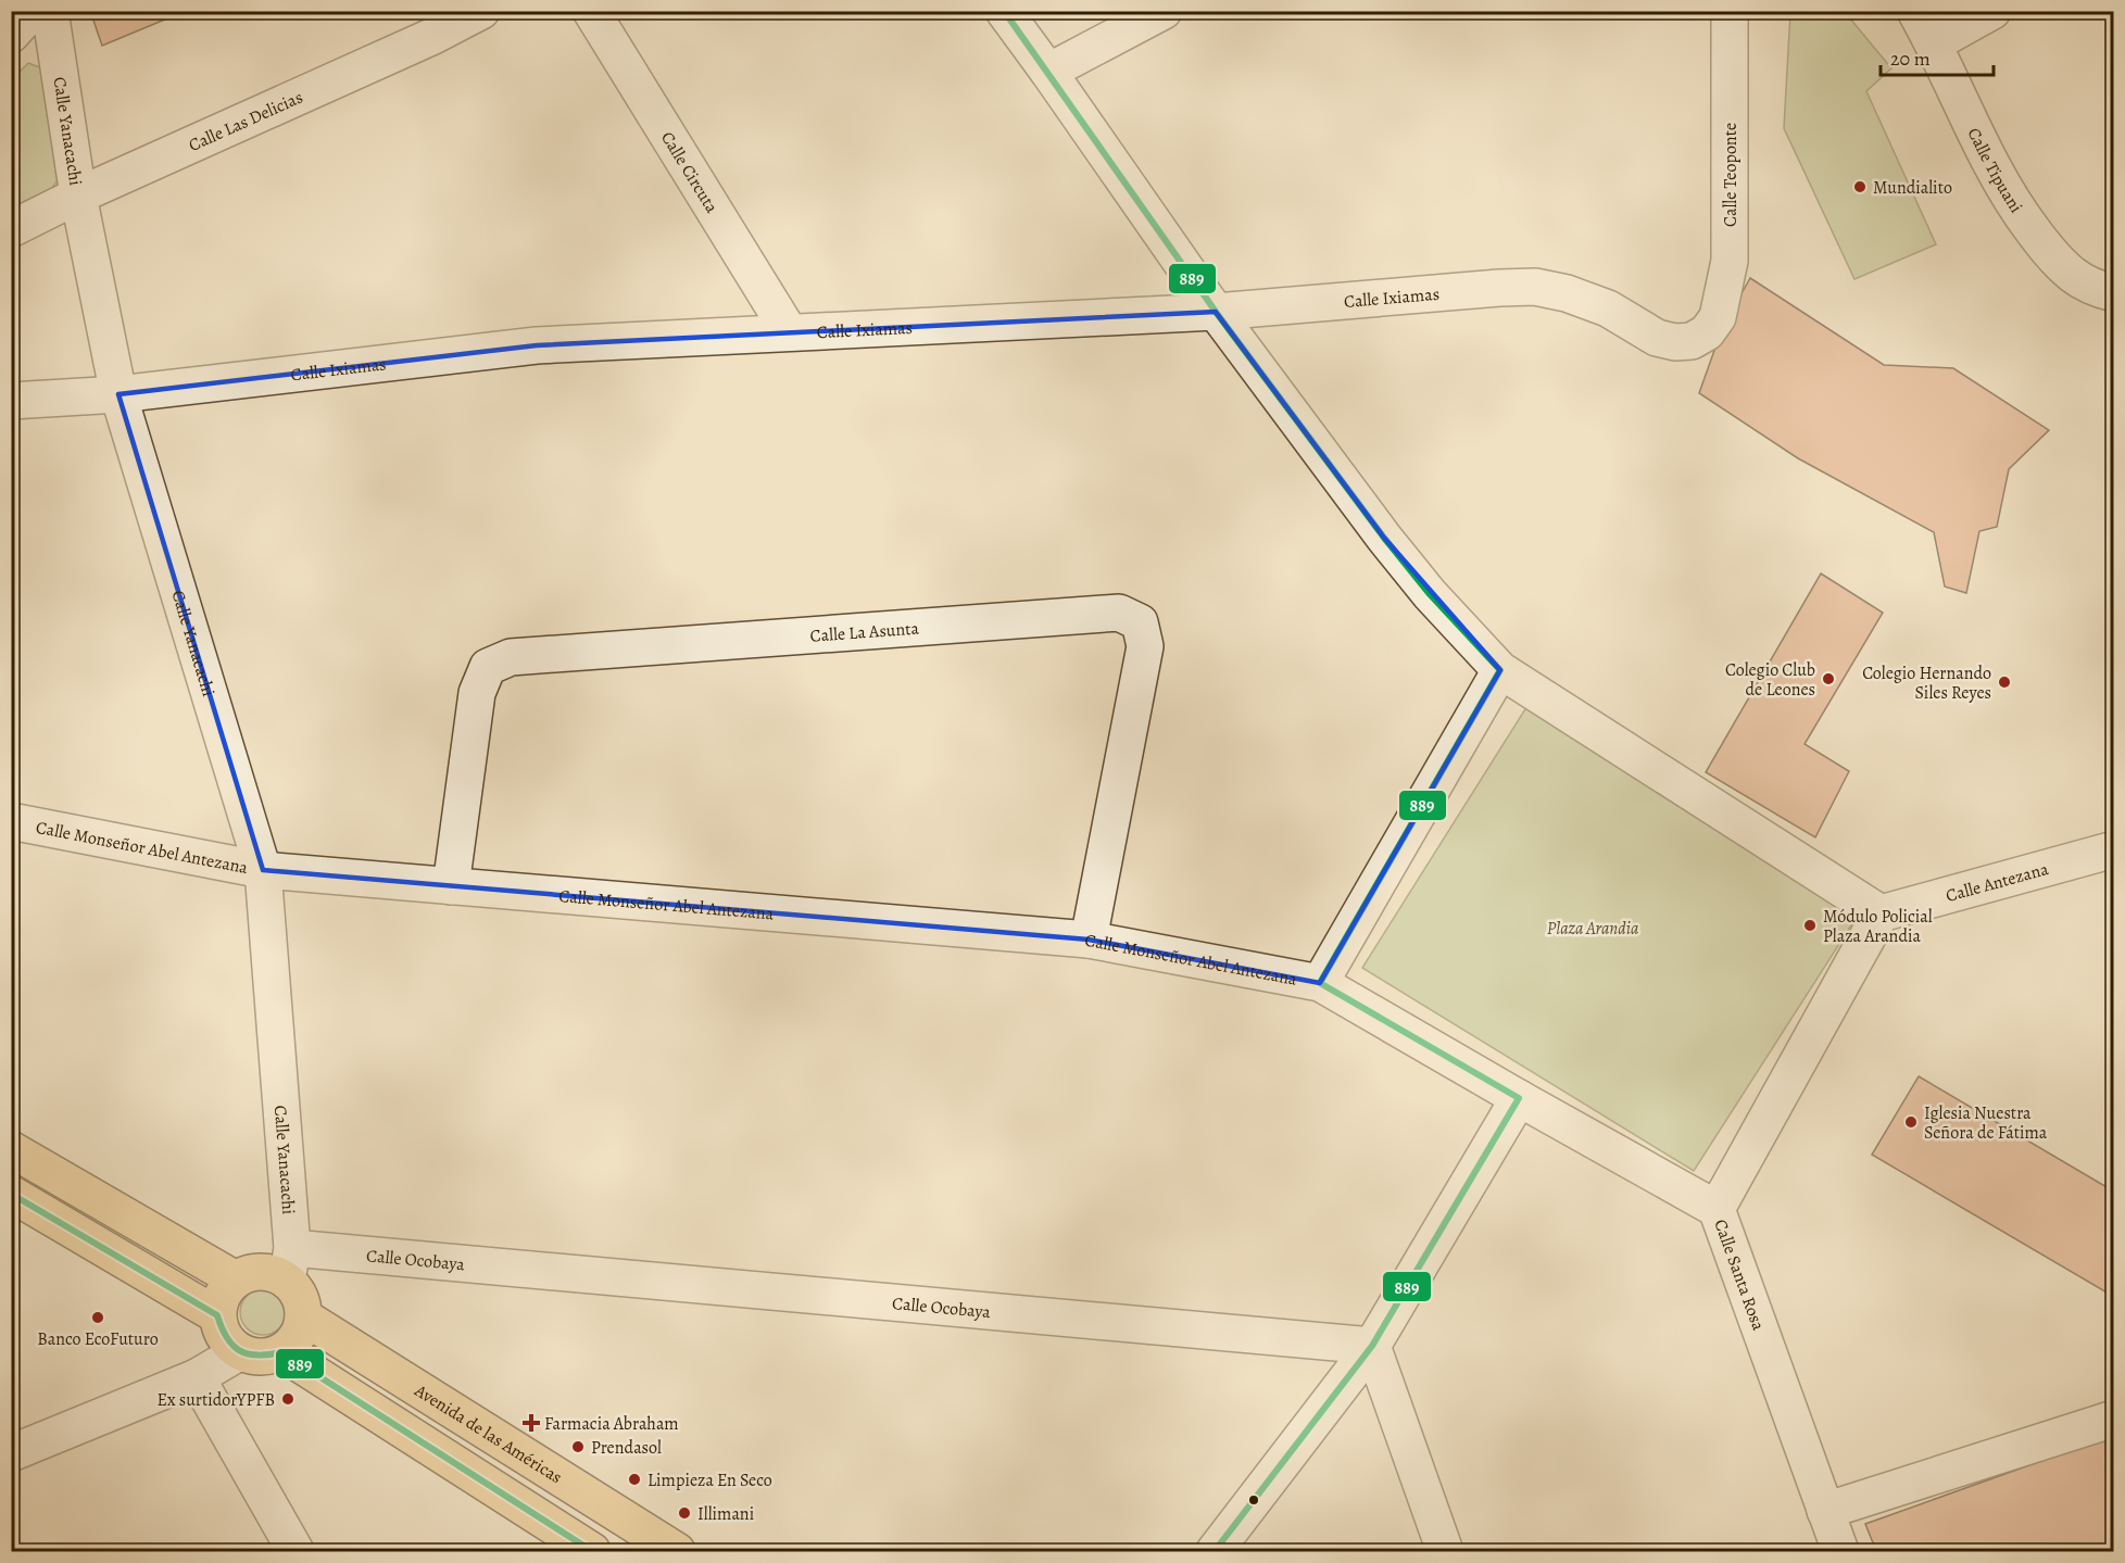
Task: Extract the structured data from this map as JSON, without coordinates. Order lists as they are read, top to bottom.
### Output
{
  "streets": {
    "main road": ["Avenida de las Américas"],
    "street": [
      "Calle Las Delicias",
      "Calle Yanacachi",
      "Calle Tipuani",
      "Calle Circuta",
      "Calle Teoponte",
      "Calle Ixiamas",
      "Calle La Asunta",
      "Calle Monseñor Abel Antezana",
      "Calle Antezana",
      "Calle Ocobaya",
      "Calle Santa Rosa"
    ]
  },
  "crossings": [
    ["Calle Las Delicias", "Calle Yanacachi"],
    ["Calle Yanacachi", "Calle Ixiamas"],
    ["Calle Yanacachi", "Calle Monseñor Abel Antezana"],
    ["Calle Yanacachi", "Calle Ocobaya"],
    ["Calle Yanacachi", "Avenida de las Américas"],
    ["Calle Circuta", "Calle Ixiamas"],
    ["Calle Teoponte", "Calle Ixiamas"],
    ["Calle La Asunta", "Calle Monseñor Abel Antezana"],
    ["Calle Monseñor Abel Antezana", "Calle Santa Rosa"],
    ["Calle Ocobaya", "Avenida de las Américas"]
  ],
  "parks": ["Plaza Arandia"],
  "places": {
    "other": [
      "Mundialito",
      "Colegio Club de Leones",
      "Colegio Hernando Siles Reyes",
      "Módulo Policial Plaza Arandia",
      "Iglesia Nuestra Señora de Fátima",
      "Banco EcoFuturo",
      "Ex surtidorYPFB",
      "Prendasol",
      "Limpieza En Seco",
      "Illimani"
    ],
    "health": ["Farmacia Abraham"]
  },
  "lines": ["transit line 889"],
  "scale_bar": "20 m"
}
